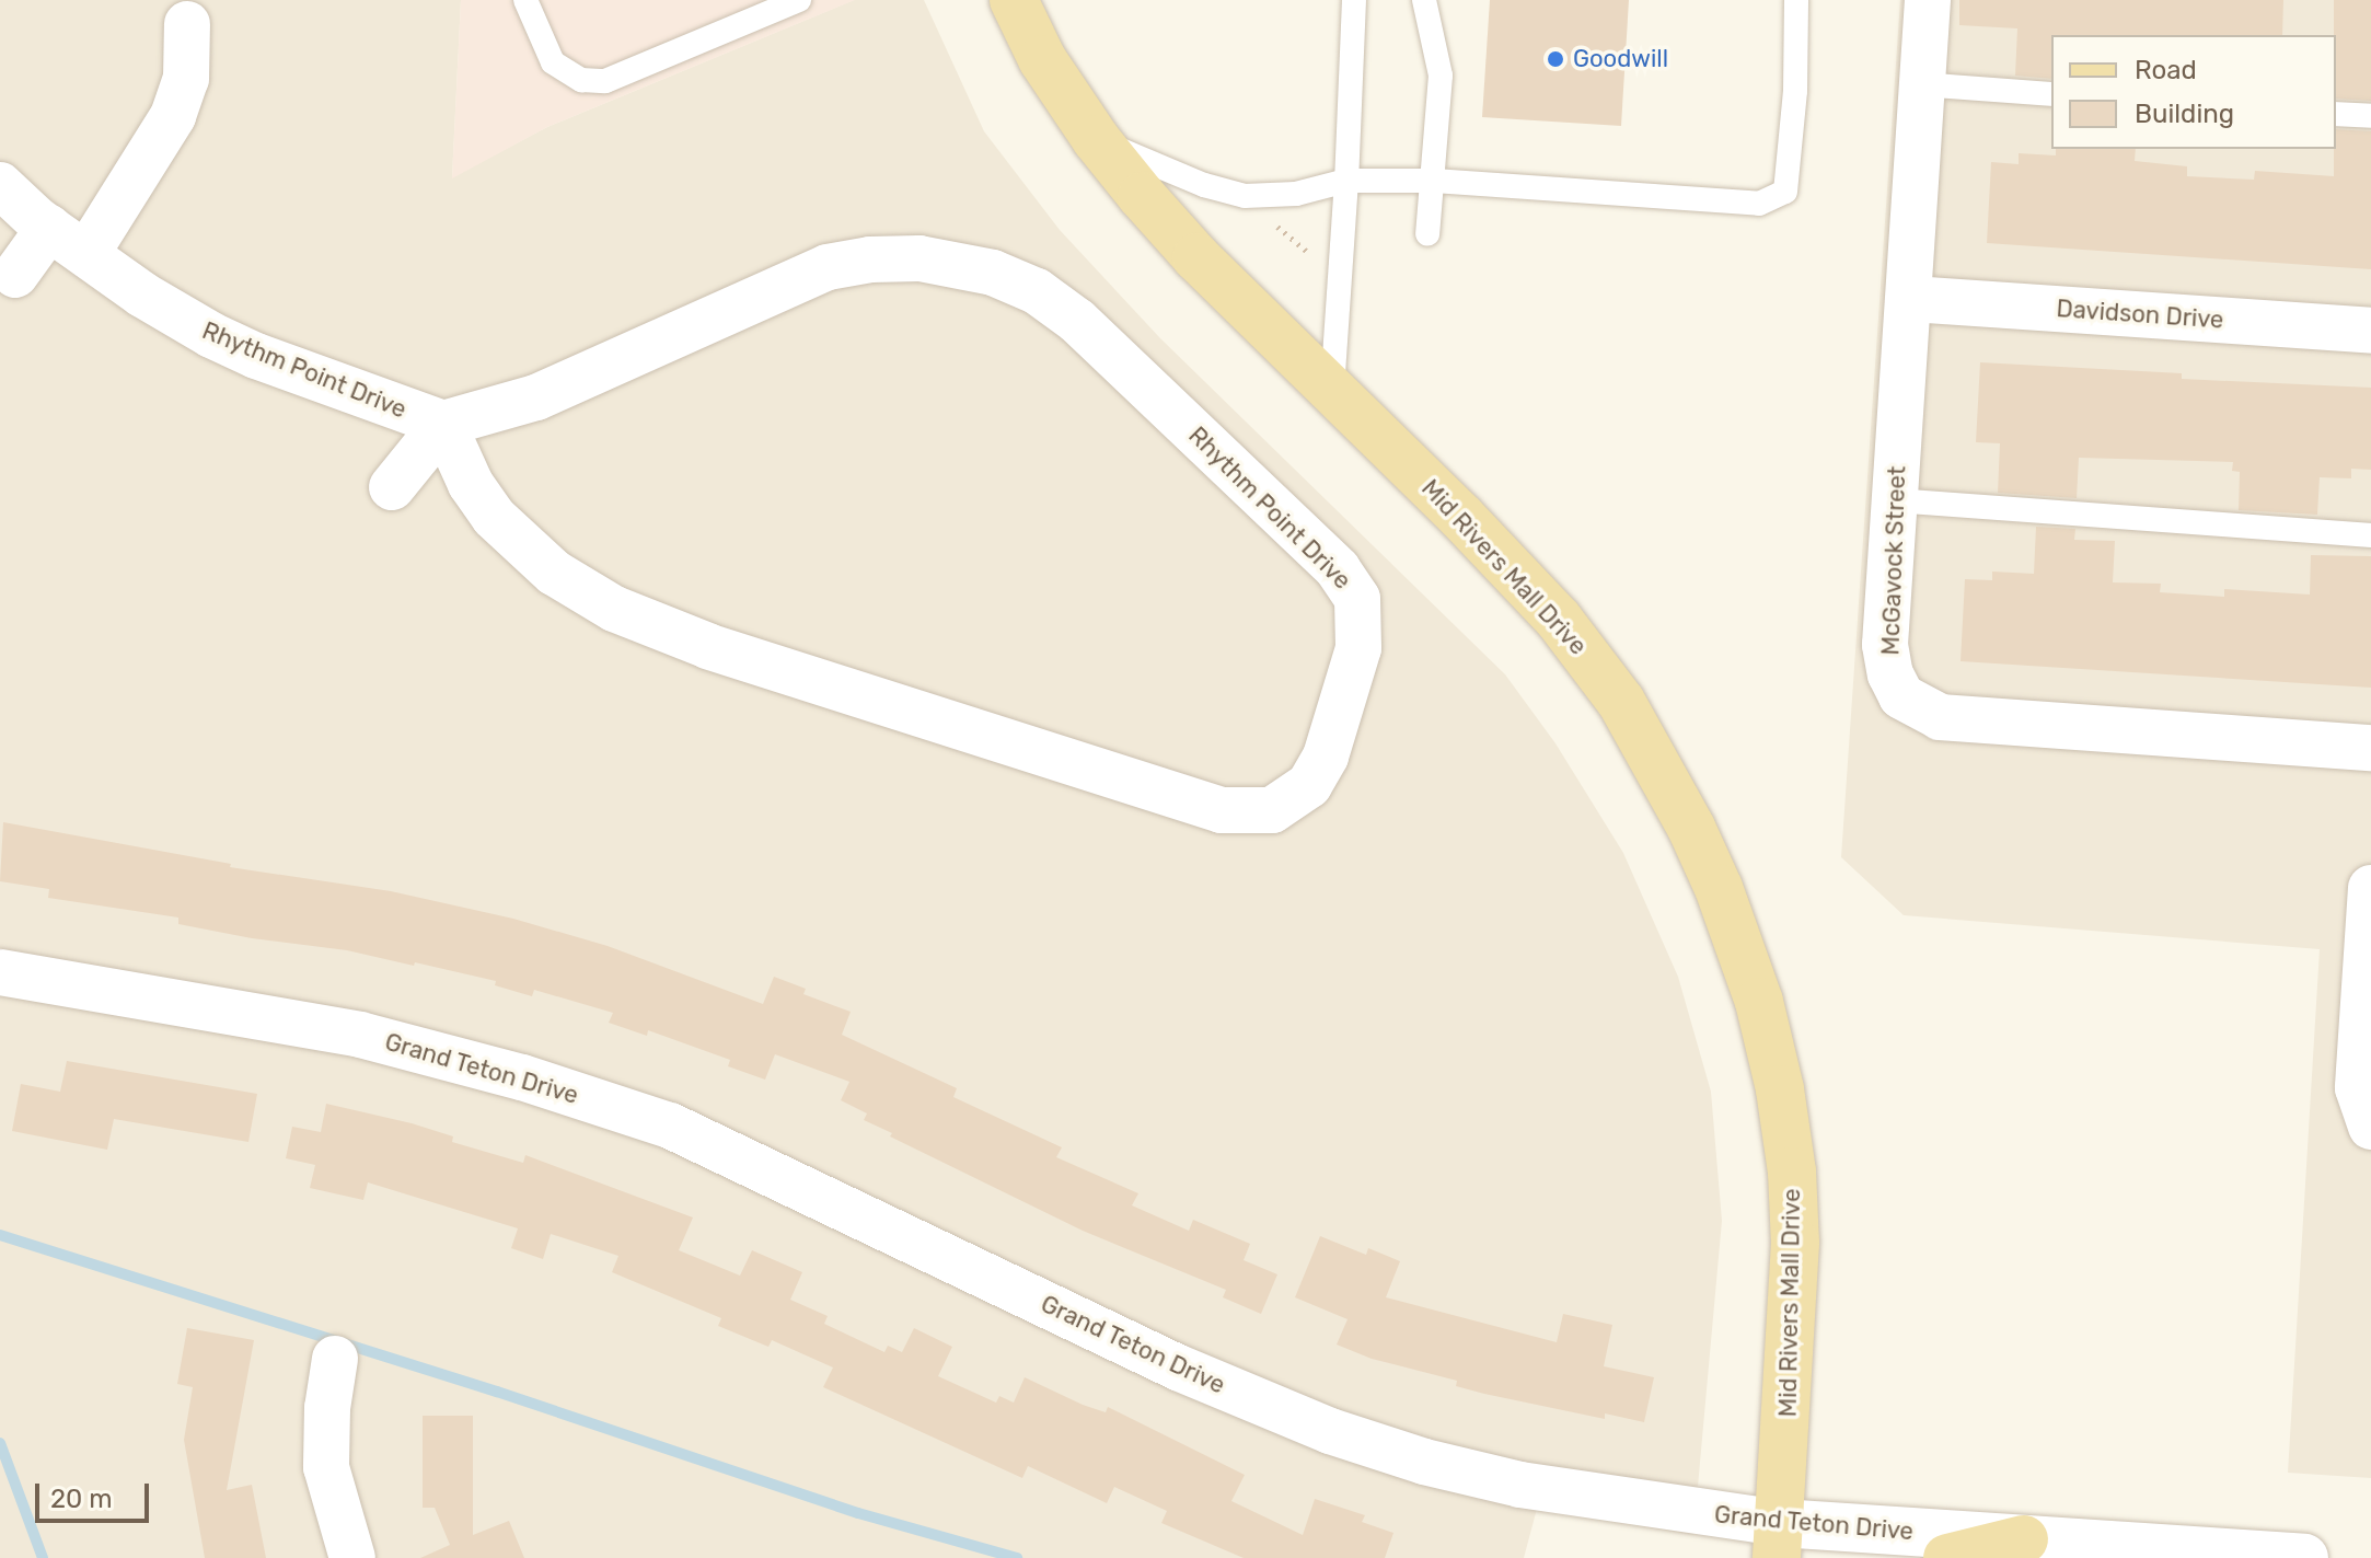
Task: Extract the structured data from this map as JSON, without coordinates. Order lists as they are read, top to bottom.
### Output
{
  "streets": {
    "main road": ["Mid Rivers Mall Drive"],
    "street": [
      "Davidson Drive",
      "Rhythm Point Drive",
      "McGavock Street",
      "Grand Teton Drive"
    ]
  },
  "crossings": [
    ["Davidson Drive", "McGavock Street"],
    ["Mid Rivers Mall Drive", "Grand Teton Drive"]
  ],
  "places": ["Goodwill"],
  "legend": ["Road", "Building"],
  "scale_bar": "20 m"
}
